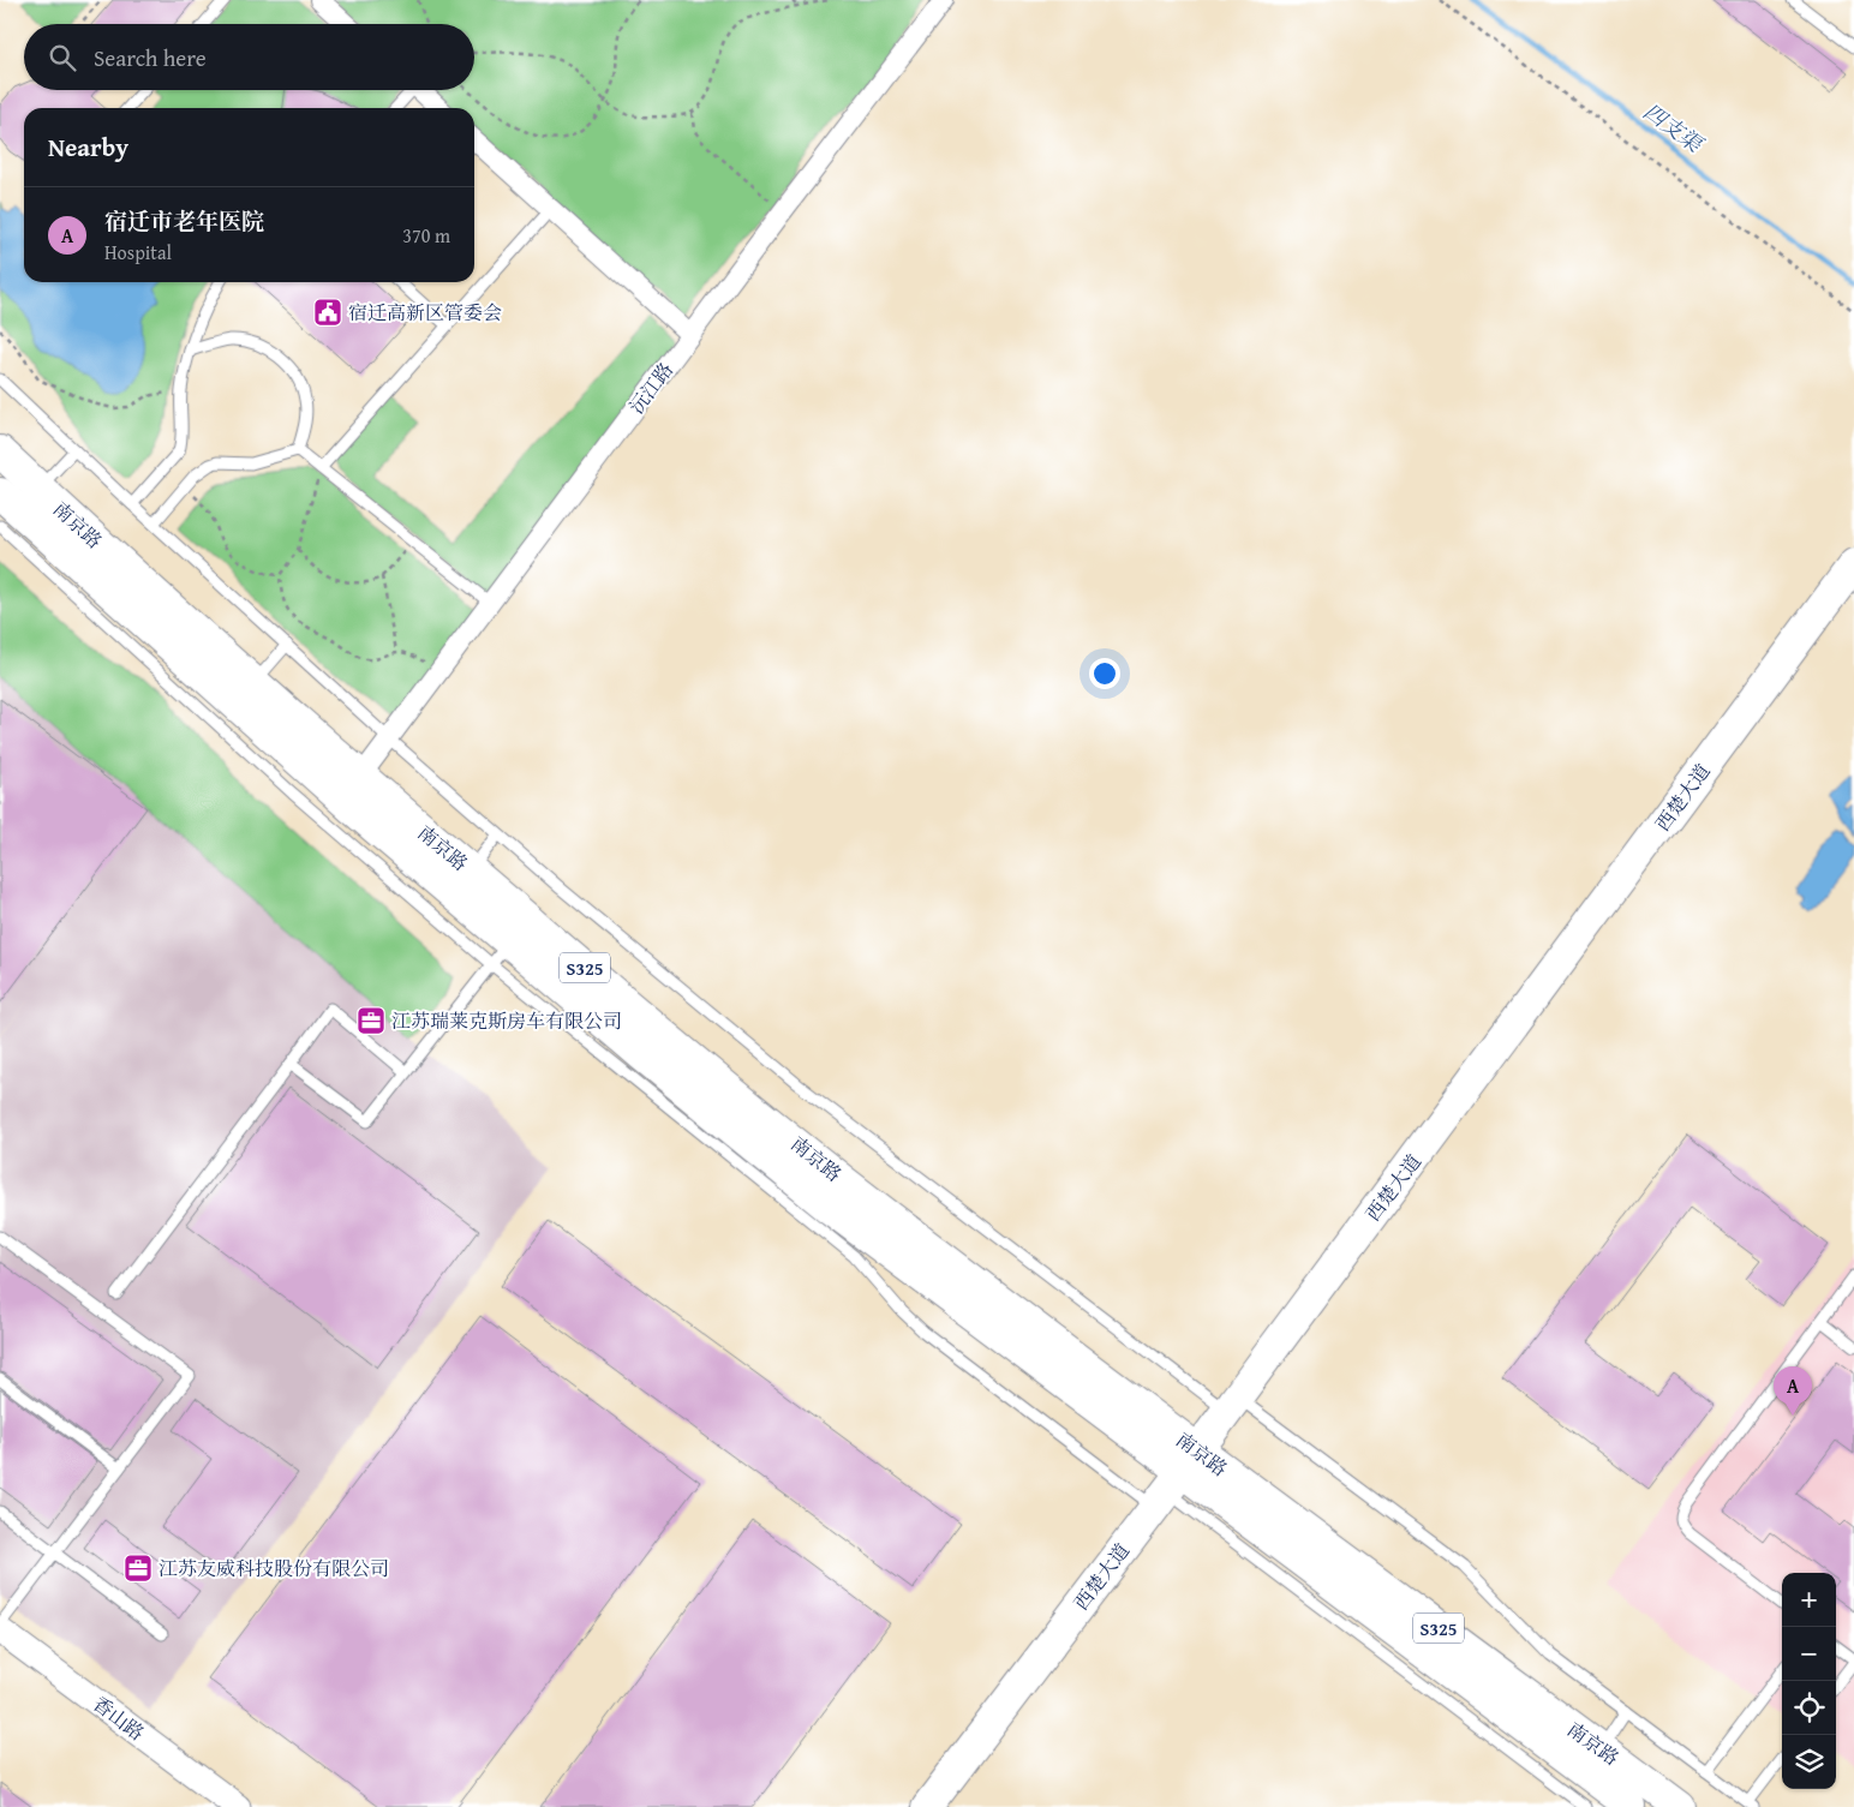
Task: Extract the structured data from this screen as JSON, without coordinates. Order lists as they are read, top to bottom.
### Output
{
  "streets": {
    "main road": ["南京路", "西楚大道", "S325"],
    "street": ["沅江路", "香山路"]
  },
  "crossings": [
    ["沅江路", "南京路"],
    ["南京路", "西楚大道"]
  ],
  "water": ["四支渠"],
  "places": {
    "public building": ["宿迁高新区管委会"],
    "office": ["江苏瑞莱克斯房车有限公司", "江苏友威科技股份有限公司"]
  },
  "page": {
    "search": "Search here",
    "heading": "Nearby",
    "list": [
      {
        "mark": "A",
        "name": "宿迁市老年医院",
        "note": "Hospital",
        "value": "370 m"
      }
    ],
    "pins": "A",
    "map_buttons": ["+", "−"]
  }
}
